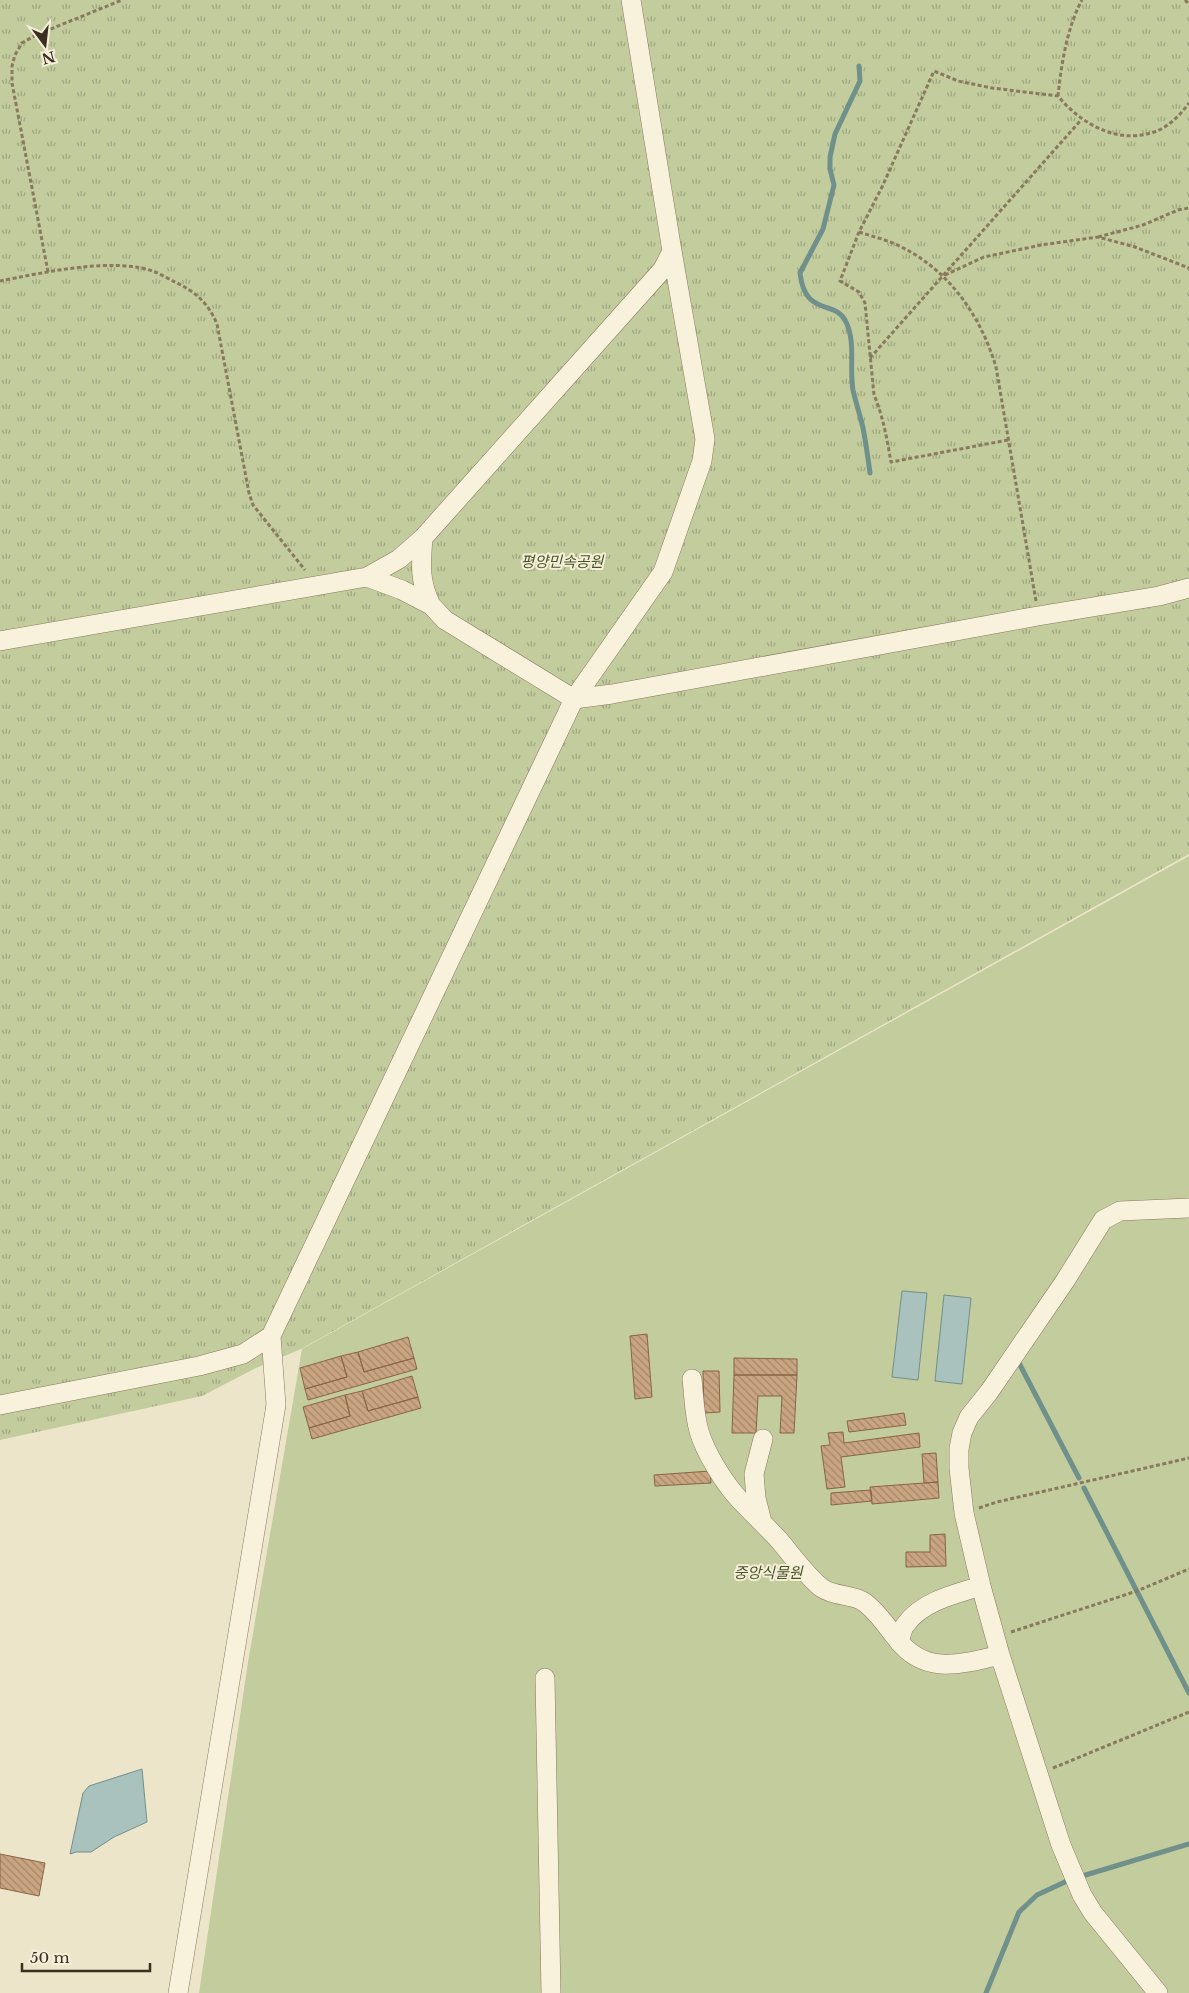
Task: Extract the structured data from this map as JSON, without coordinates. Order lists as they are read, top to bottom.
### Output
{
  "parks": ["평양민속공원", "중앙식물원"],
  "scale_bar": "50 m",
  "north": "bottom"
}
